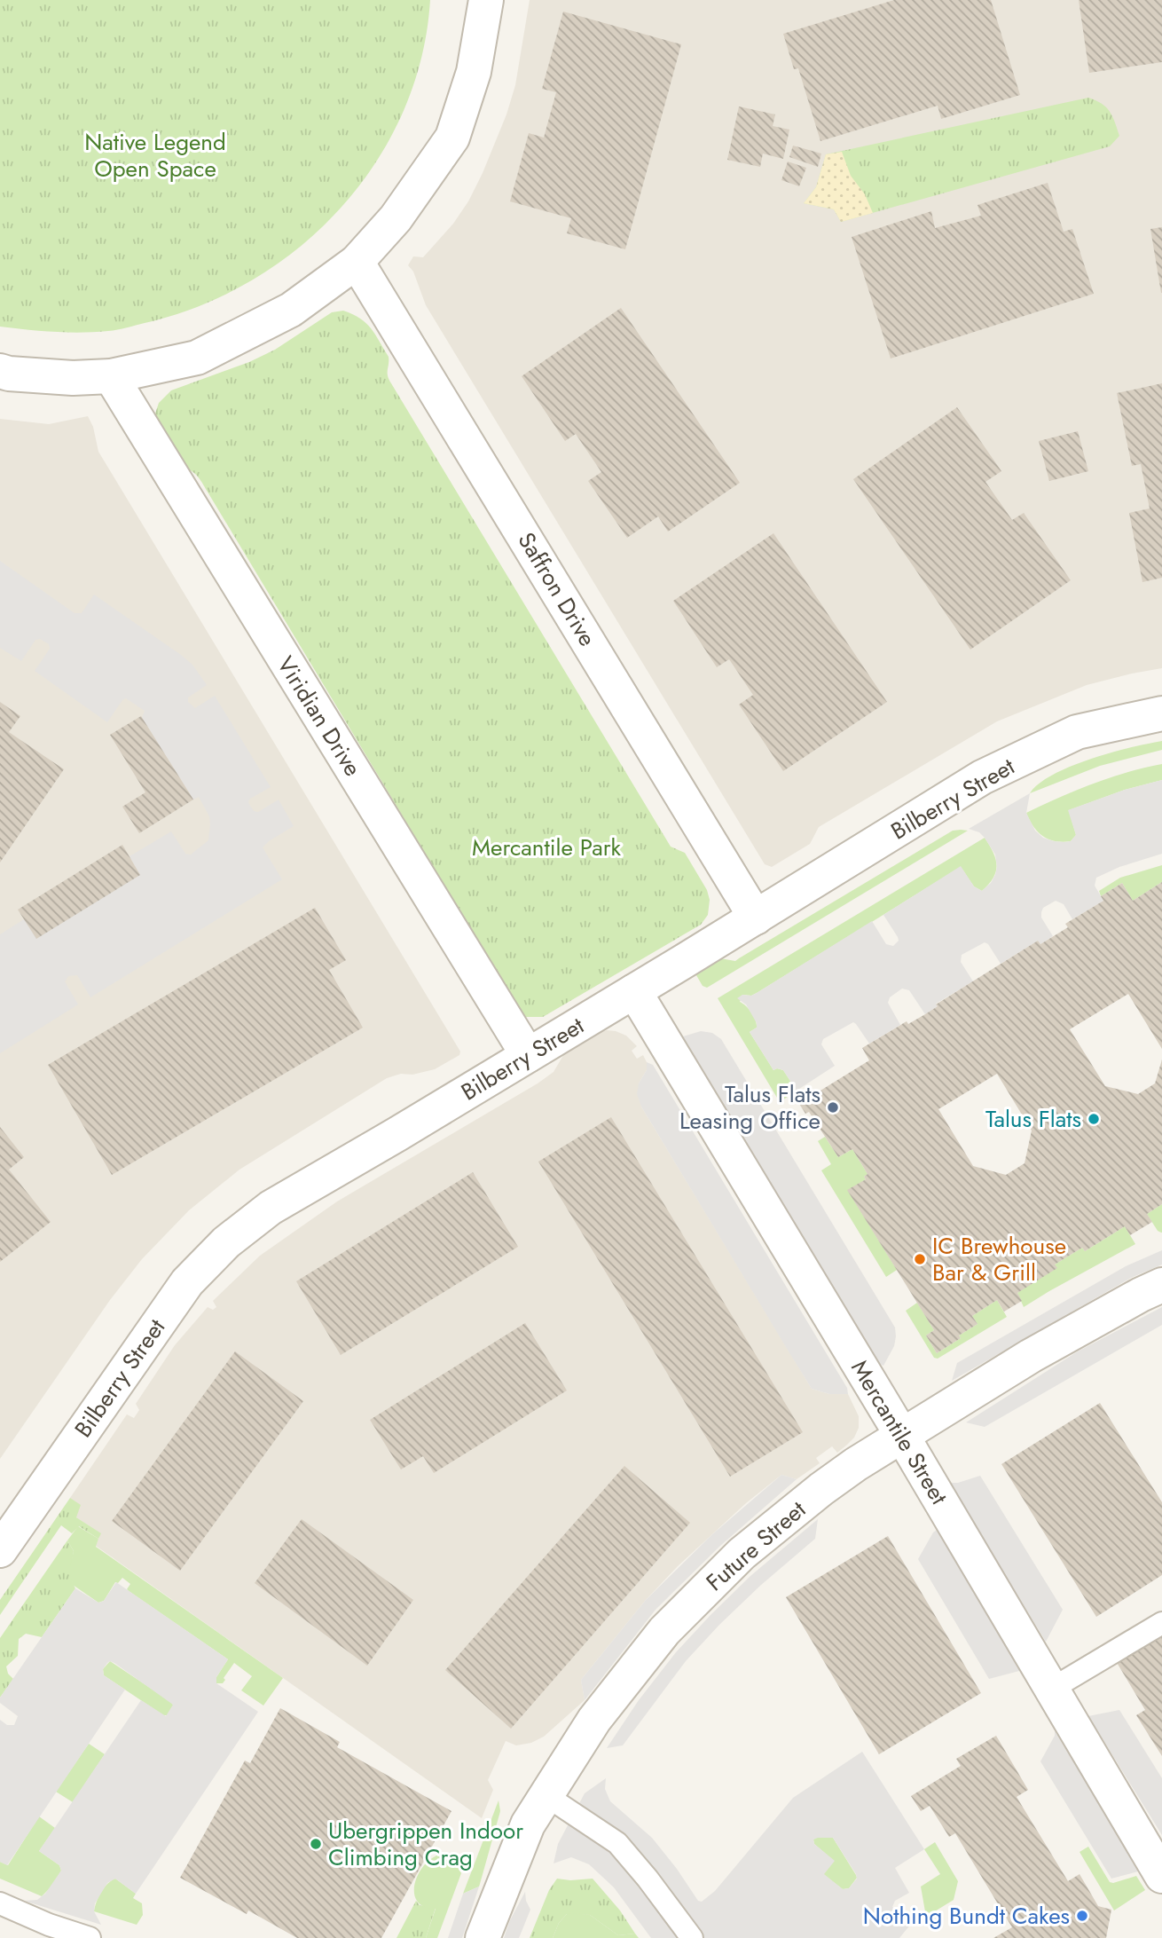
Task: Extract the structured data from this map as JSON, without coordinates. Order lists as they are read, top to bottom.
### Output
{
  "streets": {
    "street": [
      "Saffron Drive",
      "Viridian Drive",
      "Bilberry Street",
      "Mercantile Street",
      "Future Street"
    ]
  },
  "crossings": [
    ["Saffron Drive", "Bilberry Street"],
    ["Viridian Drive", "Bilberry Street"],
    ["Bilberry Street", "Mercantile Street"],
    ["Mercantile Street", "Future Street"]
  ],
  "parks": ["Native Legend Open Space", "Mercantile Park"],
  "places": [
    "Talus Flats Leasing Office",
    "Talus Flats",
    "IC Brewhouse Bar & Grill",
    "Ubergrippen Indoor Climbing Crag",
    "Nothing Bundt Cakes"
  ]
}
